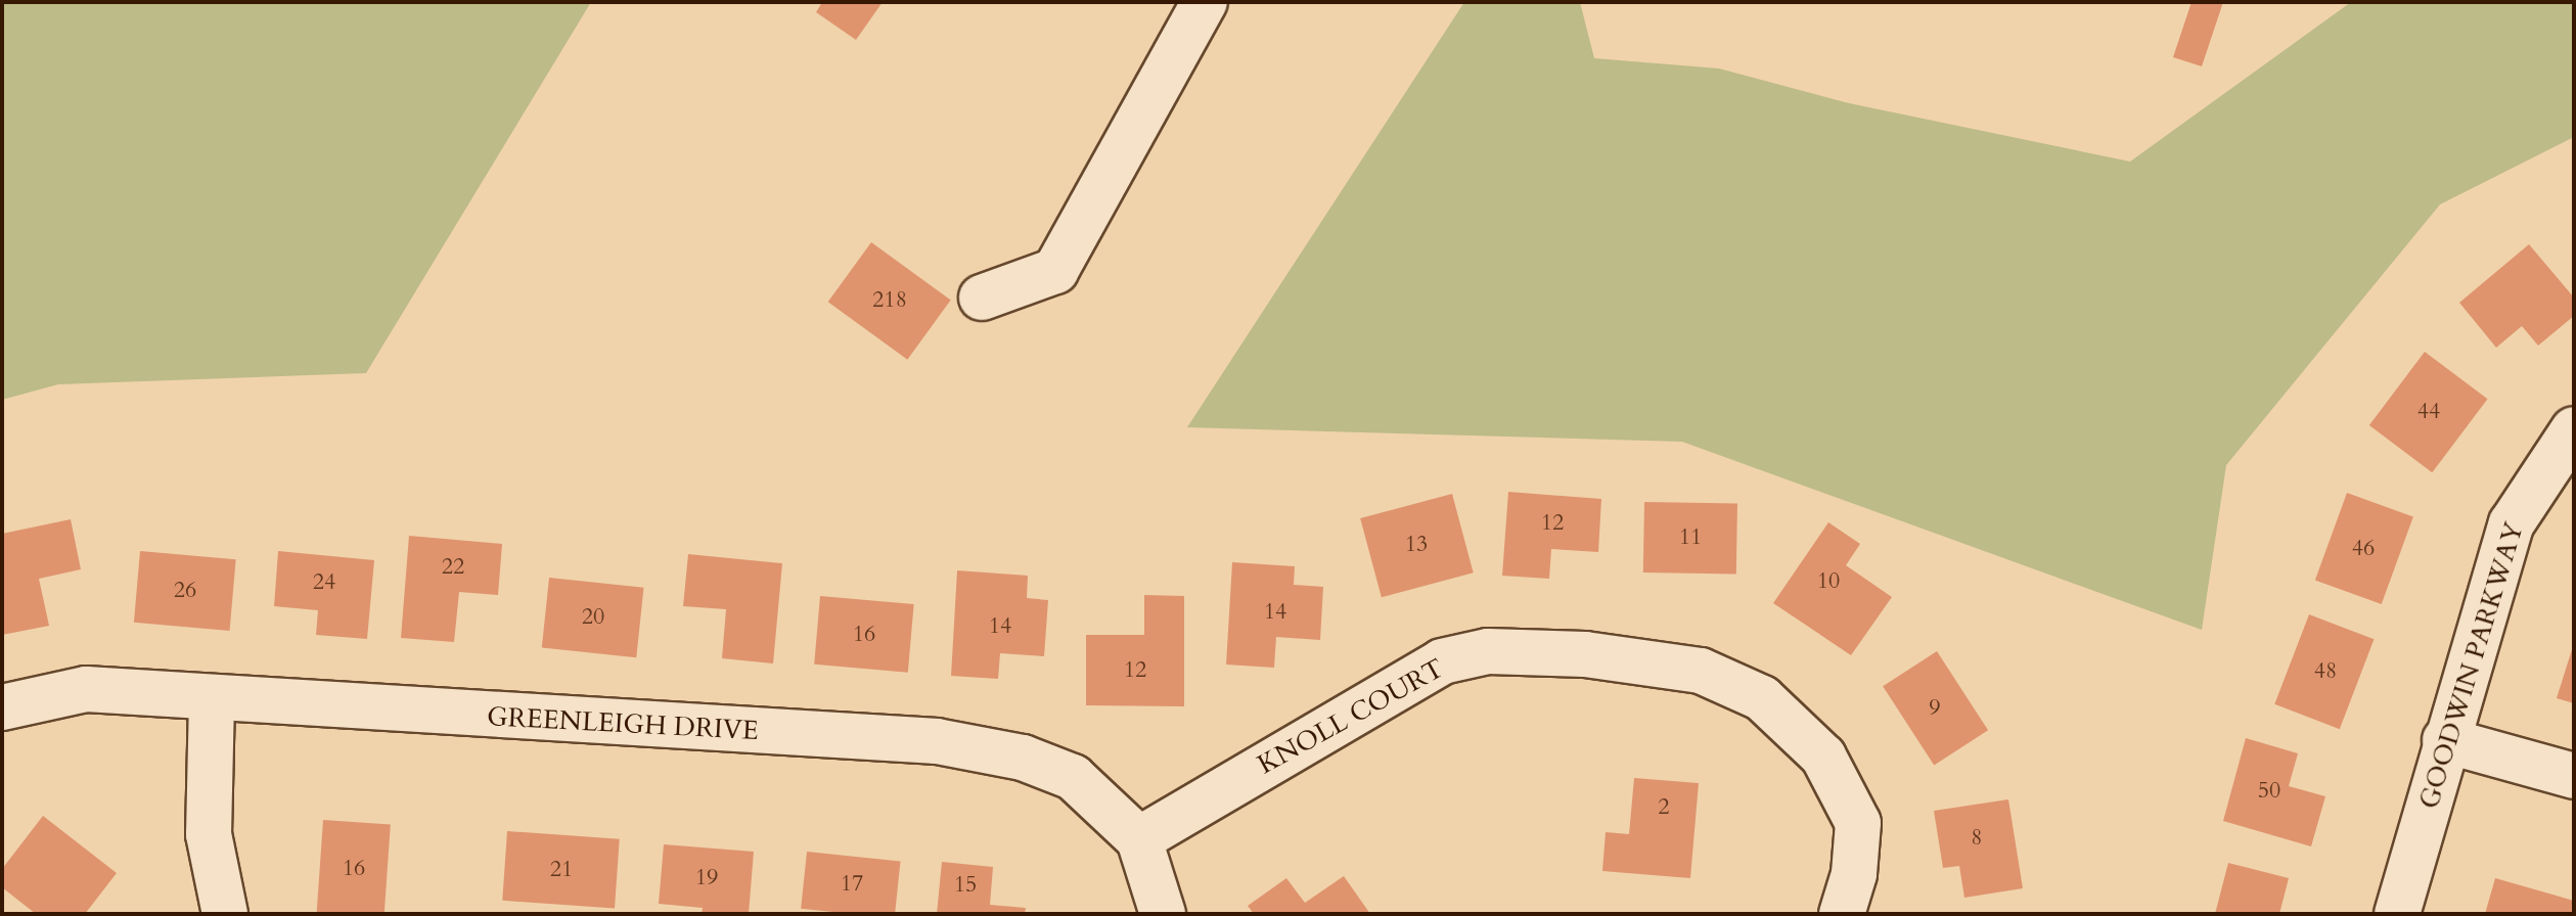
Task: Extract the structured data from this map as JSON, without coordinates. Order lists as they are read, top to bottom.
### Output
{
  "streets": {
    "street": ["GOODWIN PARKWAY", "KNOLL COURT", "GREENLEIGH DRIVE"]
  },
  "crossings": [
    ["KNOLL COURT", "GREENLEIGH DRIVE"]
  ],
  "house_numbers": [
    "218",
    "44",
    "12",
    "11",
    "13",
    "46",
    "22",
    "10",
    "24",
    "26",
    "14",
    "20",
    "14",
    "16",
    "12",
    "48",
    "9",
    "50",
    "2",
    "8",
    "16",
    "21",
    "19",
    "17",
    "15"
  ]
}
